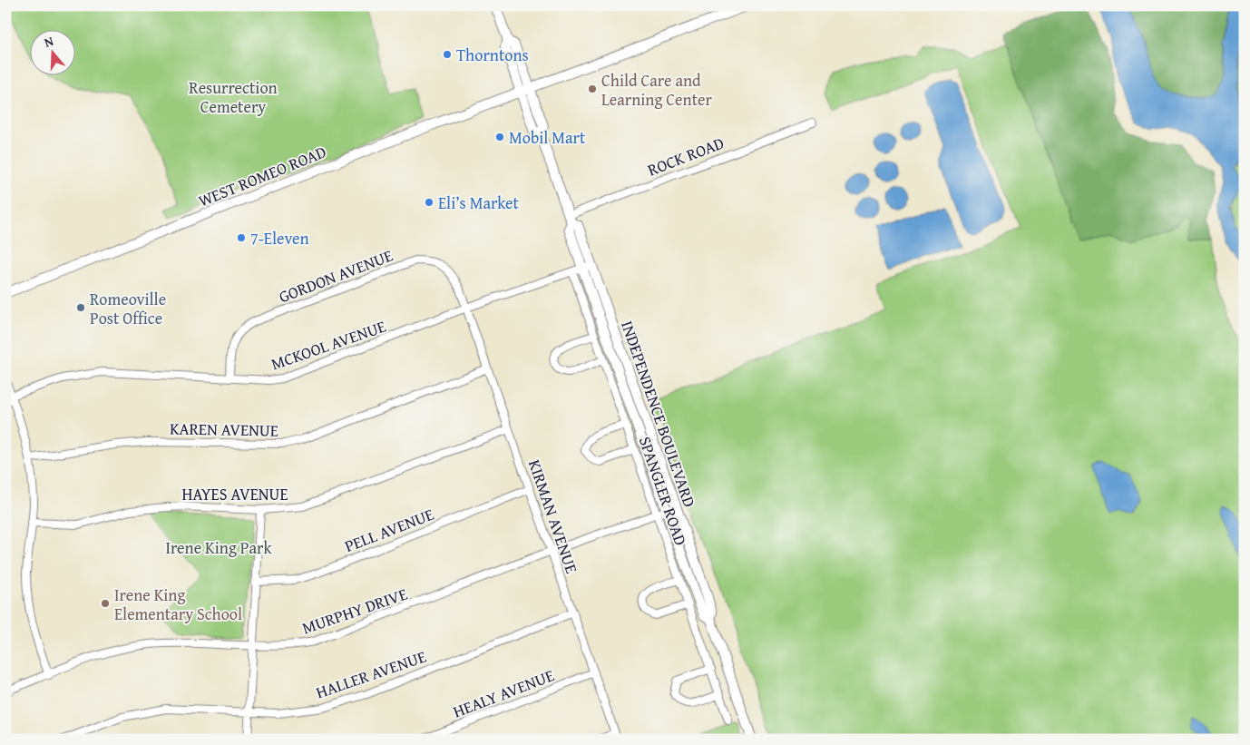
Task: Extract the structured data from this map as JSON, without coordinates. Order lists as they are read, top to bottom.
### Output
{
  "streets": {
    "main road": ["WEST ROMEO ROAD", "INDEPENDENCE BOULEVARD"],
    "street": [
      "ROCK ROAD",
      "GORDON AVENUE",
      "MCKOOL AVENUE",
      "KAREN AVENUE",
      "SPANGLER ROAD",
      "HAYES AVENUE",
      "KIRMAN AVENUE",
      "PELL AVENUE",
      "MURPHY DRIVE",
      "HALLER AVENUE",
      "HEALY AVENUE"
    ]
  },
  "crossings": [
    ["ROCK ROAD", "INDEPENDENCE BOULEVARD"],
    ["WEST ROMEO ROAD", "INDEPENDENCE BOULEVARD"],
    ["GORDON AVENUE", "MCKOOL AVENUE"],
    ["GORDON AVENUE", "KIRMAN AVENUE"],
    ["MCKOOL AVENUE", "INDEPENDENCE BOULEVARD"],
    ["MCKOOL AVENUE", "SPANGLER ROAD"],
    ["MCKOOL AVENUE", "KIRMAN AVENUE"],
    ["INDEPENDENCE BOULEVARD", "MURPHY DRIVE"],
    ["KAREN AVENUE", "KIRMAN AVENUE"],
    ["SPANGLER ROAD", "MURPHY DRIVE"],
    ["HAYES AVENUE", "KIRMAN AVENUE"],
    ["KIRMAN AVENUE", "PELL AVENUE"],
    ["KIRMAN AVENUE", "MURPHY DRIVE"],
    ["KIRMAN AVENUE", "HALLER AVENUE"],
    ["KIRMAN AVENUE", "HEALY AVENUE"]
  ],
  "parks": ["Resurrection Cemetery", "Irene King Park"],
  "places": [
    "Thorntons",
    "Child Care and Learning Center",
    "Mobil Mart",
    "Eli’s Market",
    "7-Eleven",
    "Romeoville Post Office",
    "Irene King Elementary School"
  ],
  "north": "top"
}
